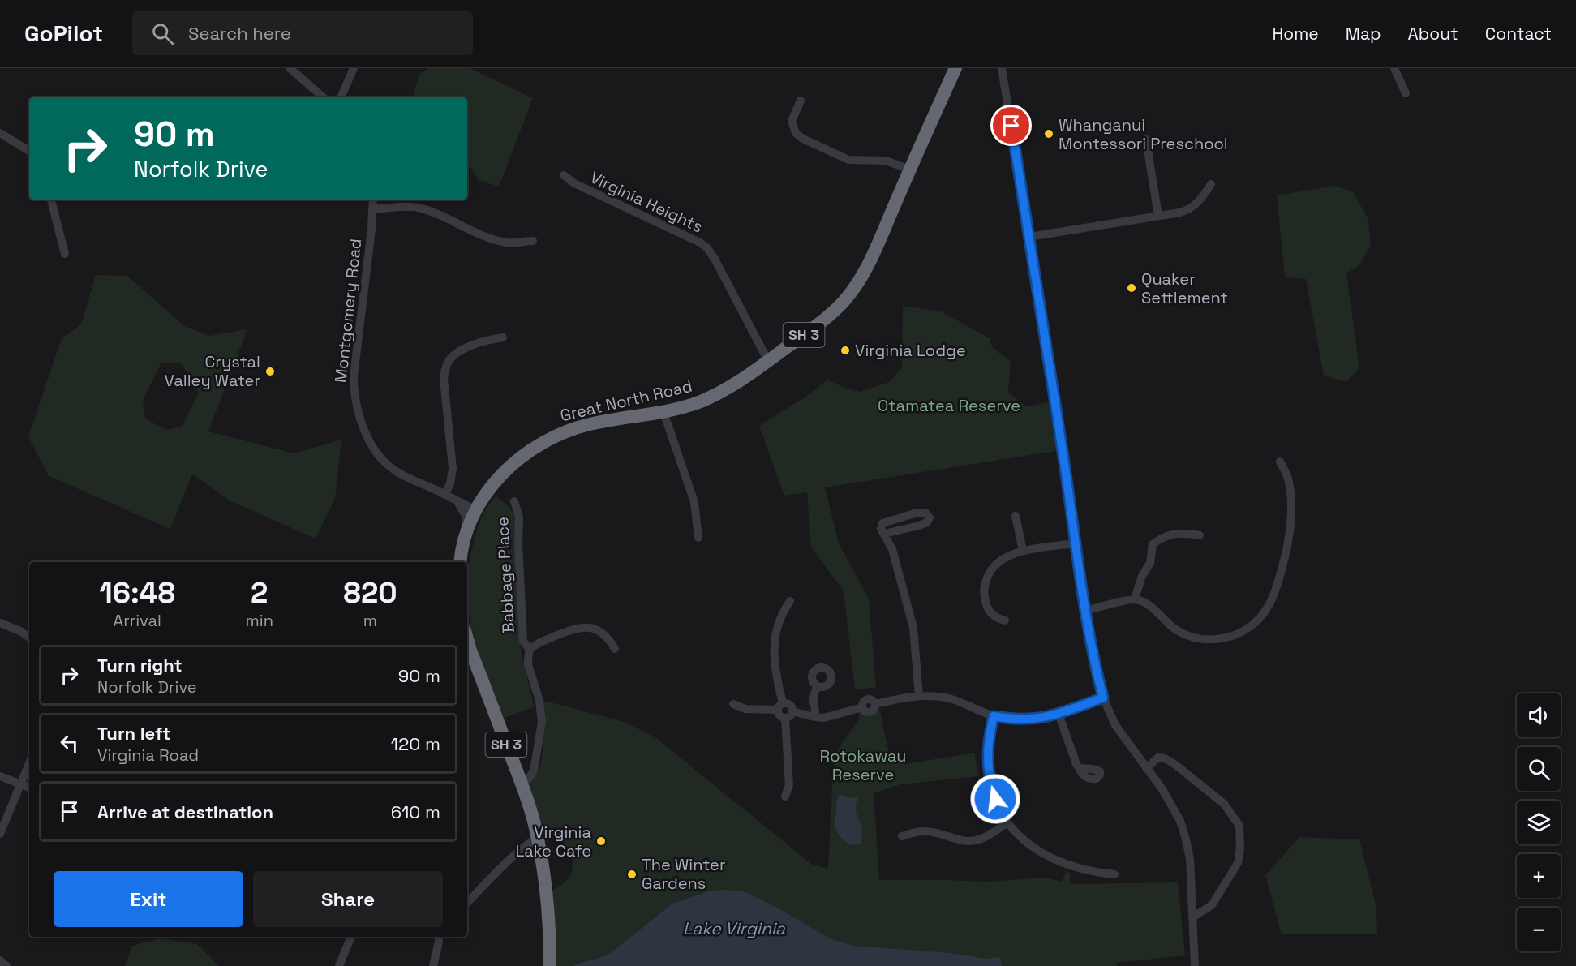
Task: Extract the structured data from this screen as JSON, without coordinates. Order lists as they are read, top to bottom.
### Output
{
  "streets": {
    "highway": ["SH 3", "Great North Road"],
    "street": ["Virginia Heights", "Montgomery Road", "Babbage Place"]
  },
  "crossings": [
    ["Virginia Heights", "Great North Road"],
    ["Montgomery Road", "Great North Road"],
    ["SH 3", "Babbage Place"]
  ],
  "water": ["Lake Virginia"],
  "parks": ["Otamatea Reserve", "Rotokawau Reserve"],
  "places": [
    "Whanganui Montessori Preschool",
    "Quaker Settlement",
    "Virginia Lodge",
    "Crystal Valley Water",
    "Virginia Lake Cafe",
    "The Winter Gardens"
  ],
  "page": {
    "header": "GoPilot",
    "search": "Search here",
    "nav": [
      "Home",
      "Map",
      "About",
      "Contact"
    ],
    "turn": ["90 m", "Norfolk Drive"],
    "eta": [
      "16:48",
      "Arrival",
      "2",
      "min",
      "820",
      "m"
    ],
    "list": [
      {
        "name": "Turn right",
        "note": "Norfolk Drive",
        "value": "90 m"
      },
      {
        "name": "Turn left",
        "note": "Virginia Road",
        "value": "120 m"
      },
      {
        "name": "Arrive at destination",
        "value": "610 m"
      }
    ],
    "map_buttons": ["+", "−"],
    "buttons": ["Exit", "Share"]
  }
}
